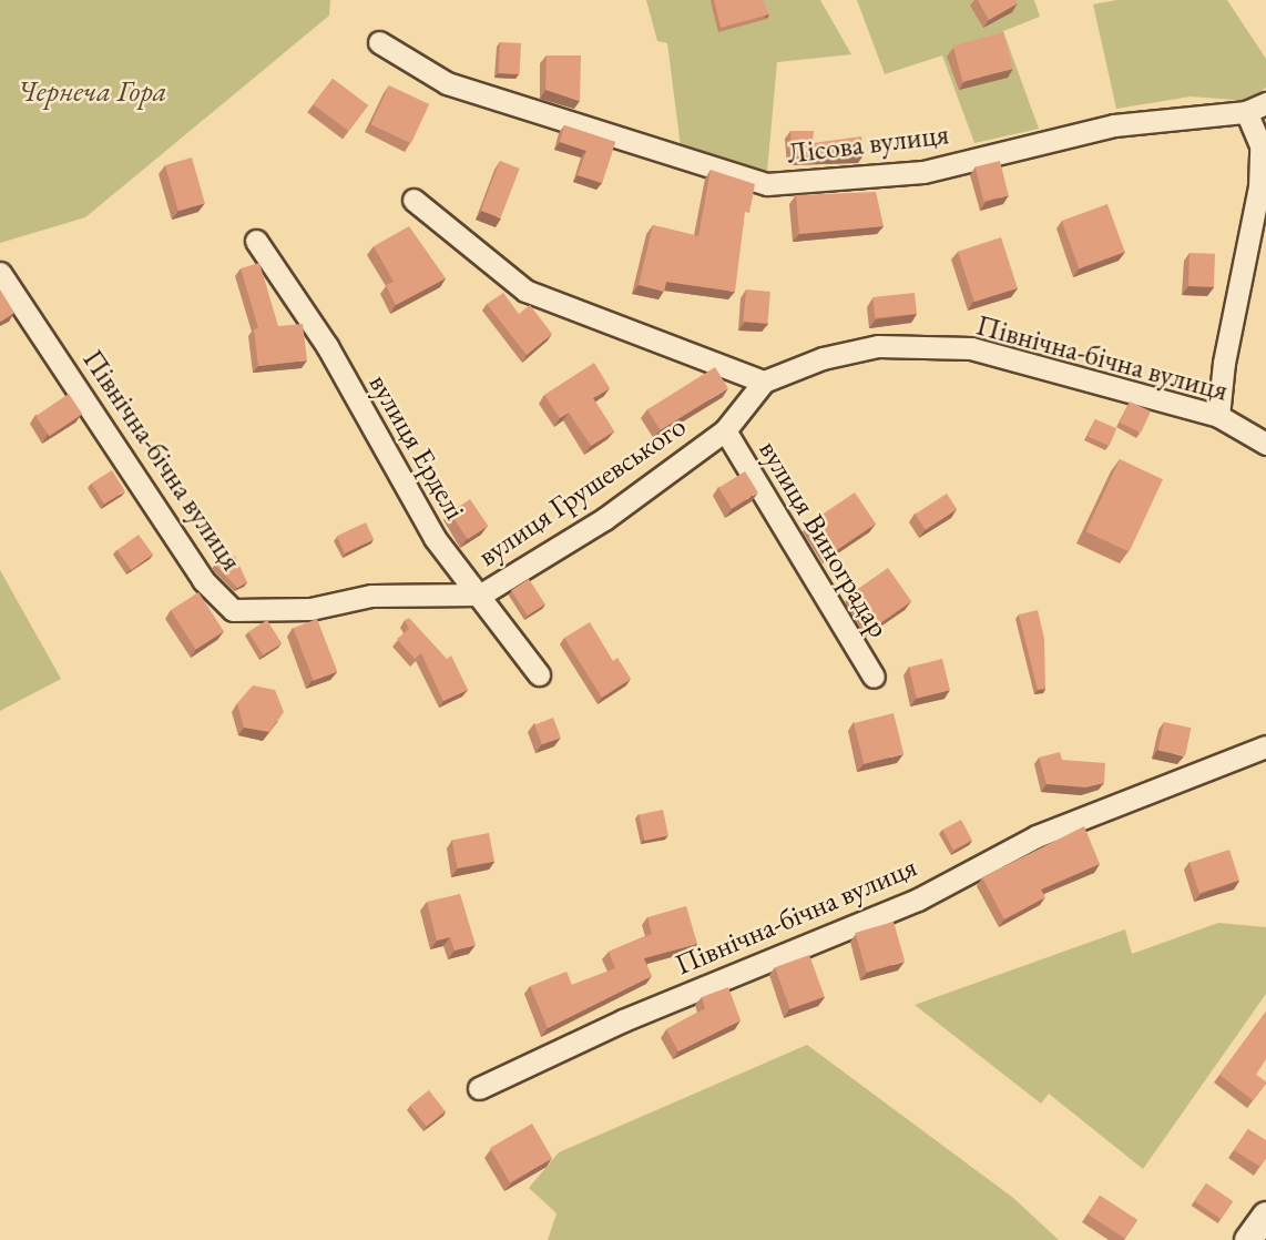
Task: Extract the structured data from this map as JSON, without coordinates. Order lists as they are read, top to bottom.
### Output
{
  "streets": {
    "street": [
      "Лісова вулиця",
      "Північна-бічна вулиця",
      "вулиця Ерделі",
      "вулиця Грушевського",
      "вулиця Виноградар"
    ]
  },
  "crossings": [
    ["Північна-бічна вулиця", "вулиця Грушевського"],
    ["вулиця Ерделі", "вулиця Грушевського"],
    ["вулиця Грушевського", "вулиця Виноградар"]
  ],
  "parks": ["Чернеча Гора"]
}
